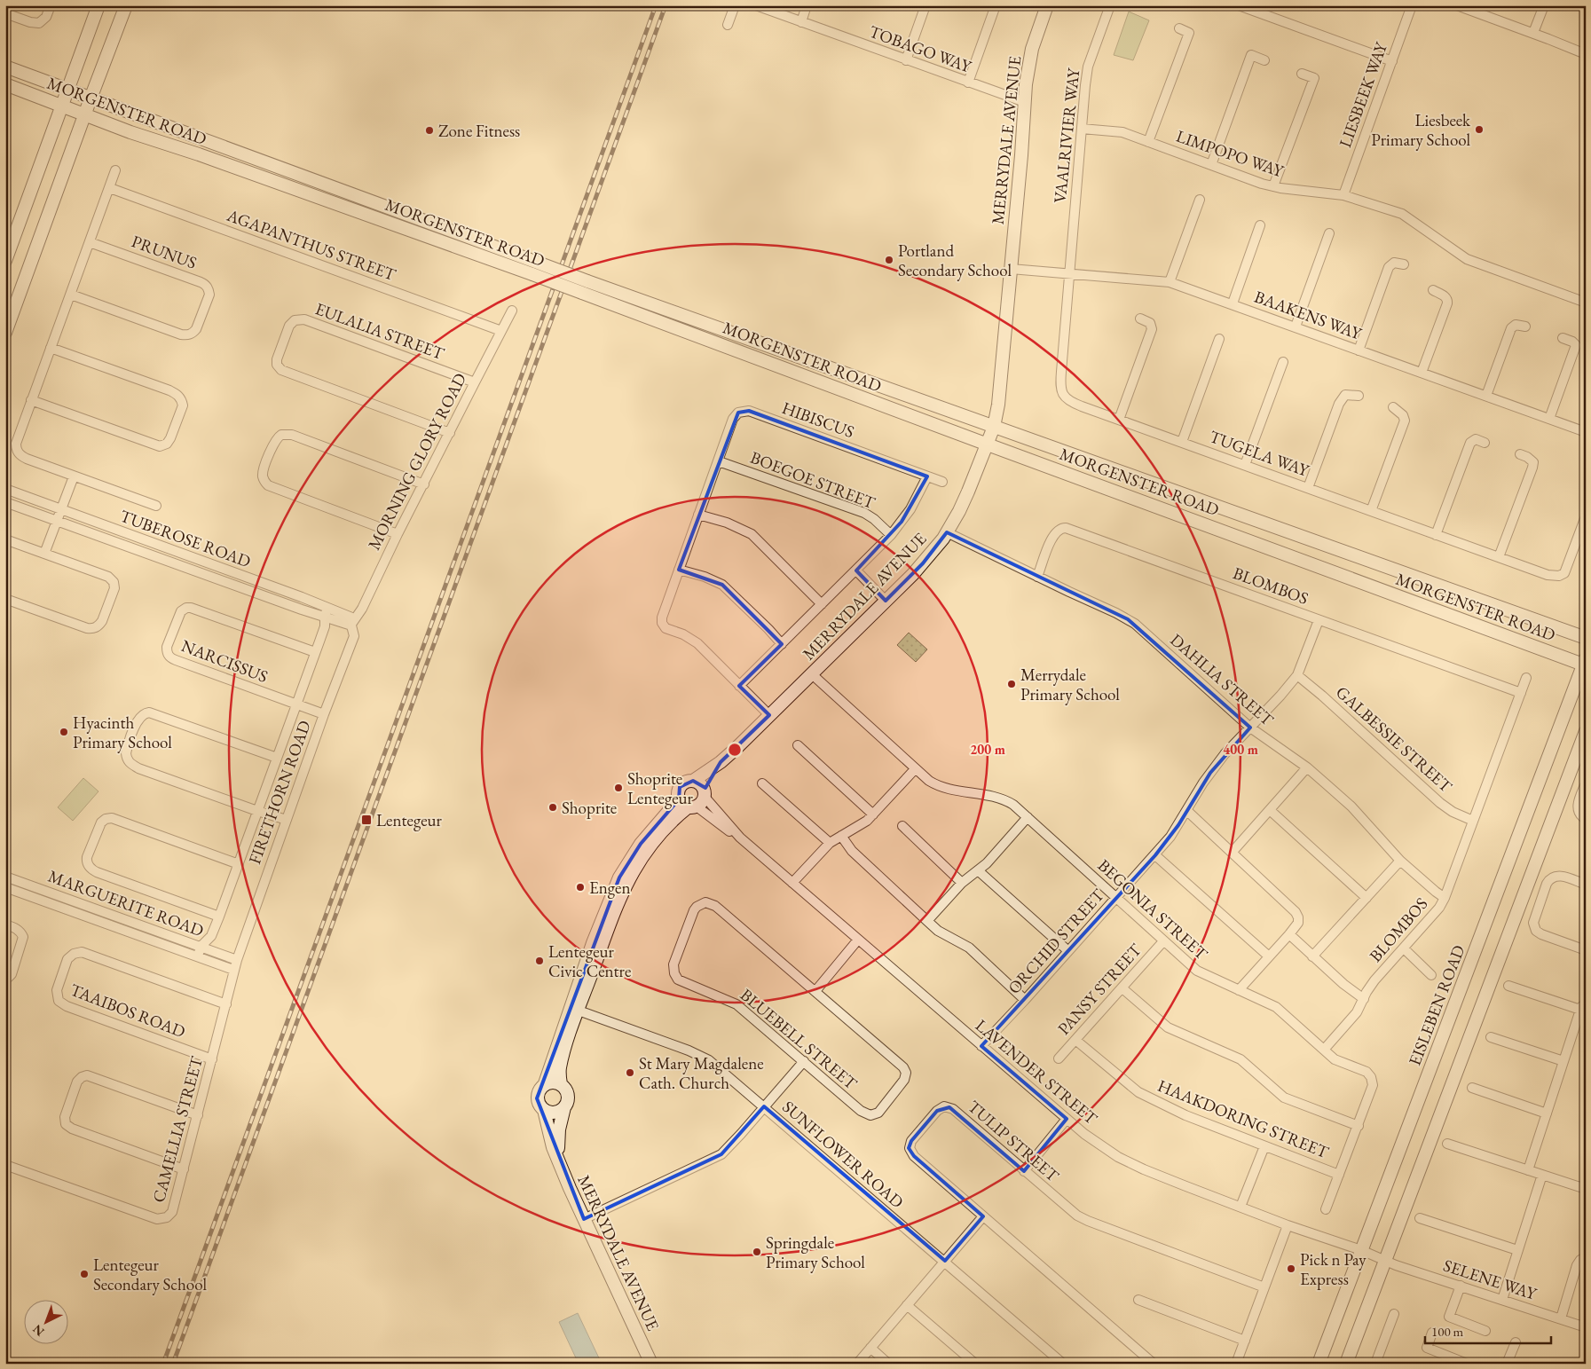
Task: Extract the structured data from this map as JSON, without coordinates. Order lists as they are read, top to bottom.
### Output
{
  "streets": {
    "main road": ["MORGENSTER ROAD", "MERRYDALE AVENUE", "EISLEBEN ROAD"],
    "street": [
      "TOBAGO WAY",
      "LIESBEEK WAY",
      "VAALRIVIER WAY",
      "LIMPOPO WAY",
      "AGAPANTHUS STREET",
      "PRUNUS",
      "BAAKENS WAY",
      "EULALIA STREET",
      "HIBISCUS",
      "TUGELA WAY",
      "MORNING GLORY ROAD",
      "BOEGOE STREET",
      "TUBEROSE ROAD",
      "BLOMBOS",
      "NARCISSUS",
      "DAHLIA STREET",
      "GALBESSIE STREET",
      "FIRETHORN ROAD",
      "MARGUERITE ROAD",
      "BEGONIA STREET",
      "ORCHID STREET",
      "PANSY STREET",
      "TAAIBOS ROAD",
      "BLUEBELL STREET",
      "LAVENDER STREET",
      "HAAKDORING STREET",
      "CAMELLIA STREET",
      "TULIP STREET",
      "SUNFLOWER ROAD",
      "SELENE WAY"
    ]
  },
  "crossings": [
    ["TOBAGO WAY", "MERRYDALE AVENUE"],
    ["LIESBEEK WAY", "LIMPOPO WAY"],
    ["MORGENSTER ROAD", "MERRYDALE AVENUE"],
    ["MORGENSTER ROAD", "EISLEBEN ROAD"],
    ["VAALRIVIER WAY", "LIMPOPO WAY"],
    ["VAALRIVIER WAY", "BAAKENS WAY"],
    ["VAALRIVIER WAY", "TUGELA WAY"],
    ["MERRYDALE AVENUE", "BAAKENS WAY"],
    ["MERRYDALE AVENUE", "HIBISCUS"],
    ["MERRYDALE AVENUE", "DAHLIA STREET"],
    ["MERRYDALE AVENUE", "BEGONIA STREET"],
    ["MERRYDALE AVENUE", "LAVENDER STREET"],
    ["AGAPANTHUS STREET", "MORNING GLORY ROAD"],
    ["BAAKENS WAY", "TUGELA WAY"],
    ["EULALIA STREET", "MORNING GLORY ROAD"],
    ["HIBISCUS", "BOEGOE STREET"],
    ["MORNING GLORY ROAD", "TUBEROSE ROAD"],
    ["MORNING GLORY ROAD", "FIRETHORN ROAD"],
    ["TUBEROSE ROAD", "FIRETHORN ROAD"],
    ["BLOMBOS", "DAHLIA STREET"],
    ["BLOMBOS", "GALBESSIE STREET"],
    ["BLOMBOS", "BEGONIA STREET"],
    ["BLOMBOS", "ORCHID STREET"],
    ["NARCISSUS", "FIRETHORN ROAD"],
    ["DAHLIA STREET", "ORCHID STREET"],
    ["GALBESSIE STREET", "ORCHID STREET"],
    ["FIRETHORN ROAD", "MARGUERITE ROAD"],
    ["FIRETHORN ROAD", "CAMELLIA STREET"],
    ["MARGUERITE ROAD", "CAMELLIA STREET"],
    ["BEGONIA STREET", "ORCHID STREET"],
    ["BEGONIA STREET", "PANSY STREET"],
    ["BEGONIA STREET", "HAAKDORING STREET"],
    ["ORCHID STREET", "LAVENDER STREET"],
    ["PANSY STREET", "HAAKDORING STREET"],
    ["EISLEBEN ROAD", "LAVENDER STREET"],
    ["EISLEBEN ROAD", "SELENE WAY"],
    ["TAAIBOS ROAD", "CAMELLIA STREET"],
    ["LAVENDER STREET", "SELENE WAY"]
  ],
  "places": {
    "other": [
      "Liesbeek Primary School",
      "Zone Fitness",
      "Portland Secondary School",
      "Merrydale Primary School",
      "Hyacinth Primary School",
      "Shoprite Lentegeur",
      "Shoprite",
      "Engen",
      "Lentegeur Civic Centre",
      "St Mary Magdalene Cath. Church",
      "Springdale Primary School",
      "Pick n Pay Express",
      "Lentegeur Secondary School"
    ],
    "transit": ["Lentegeur"]
  },
  "scale_bar": "100 m",
  "north": "bottom left",
  "rings": ["200 m", "400 m"]
}
